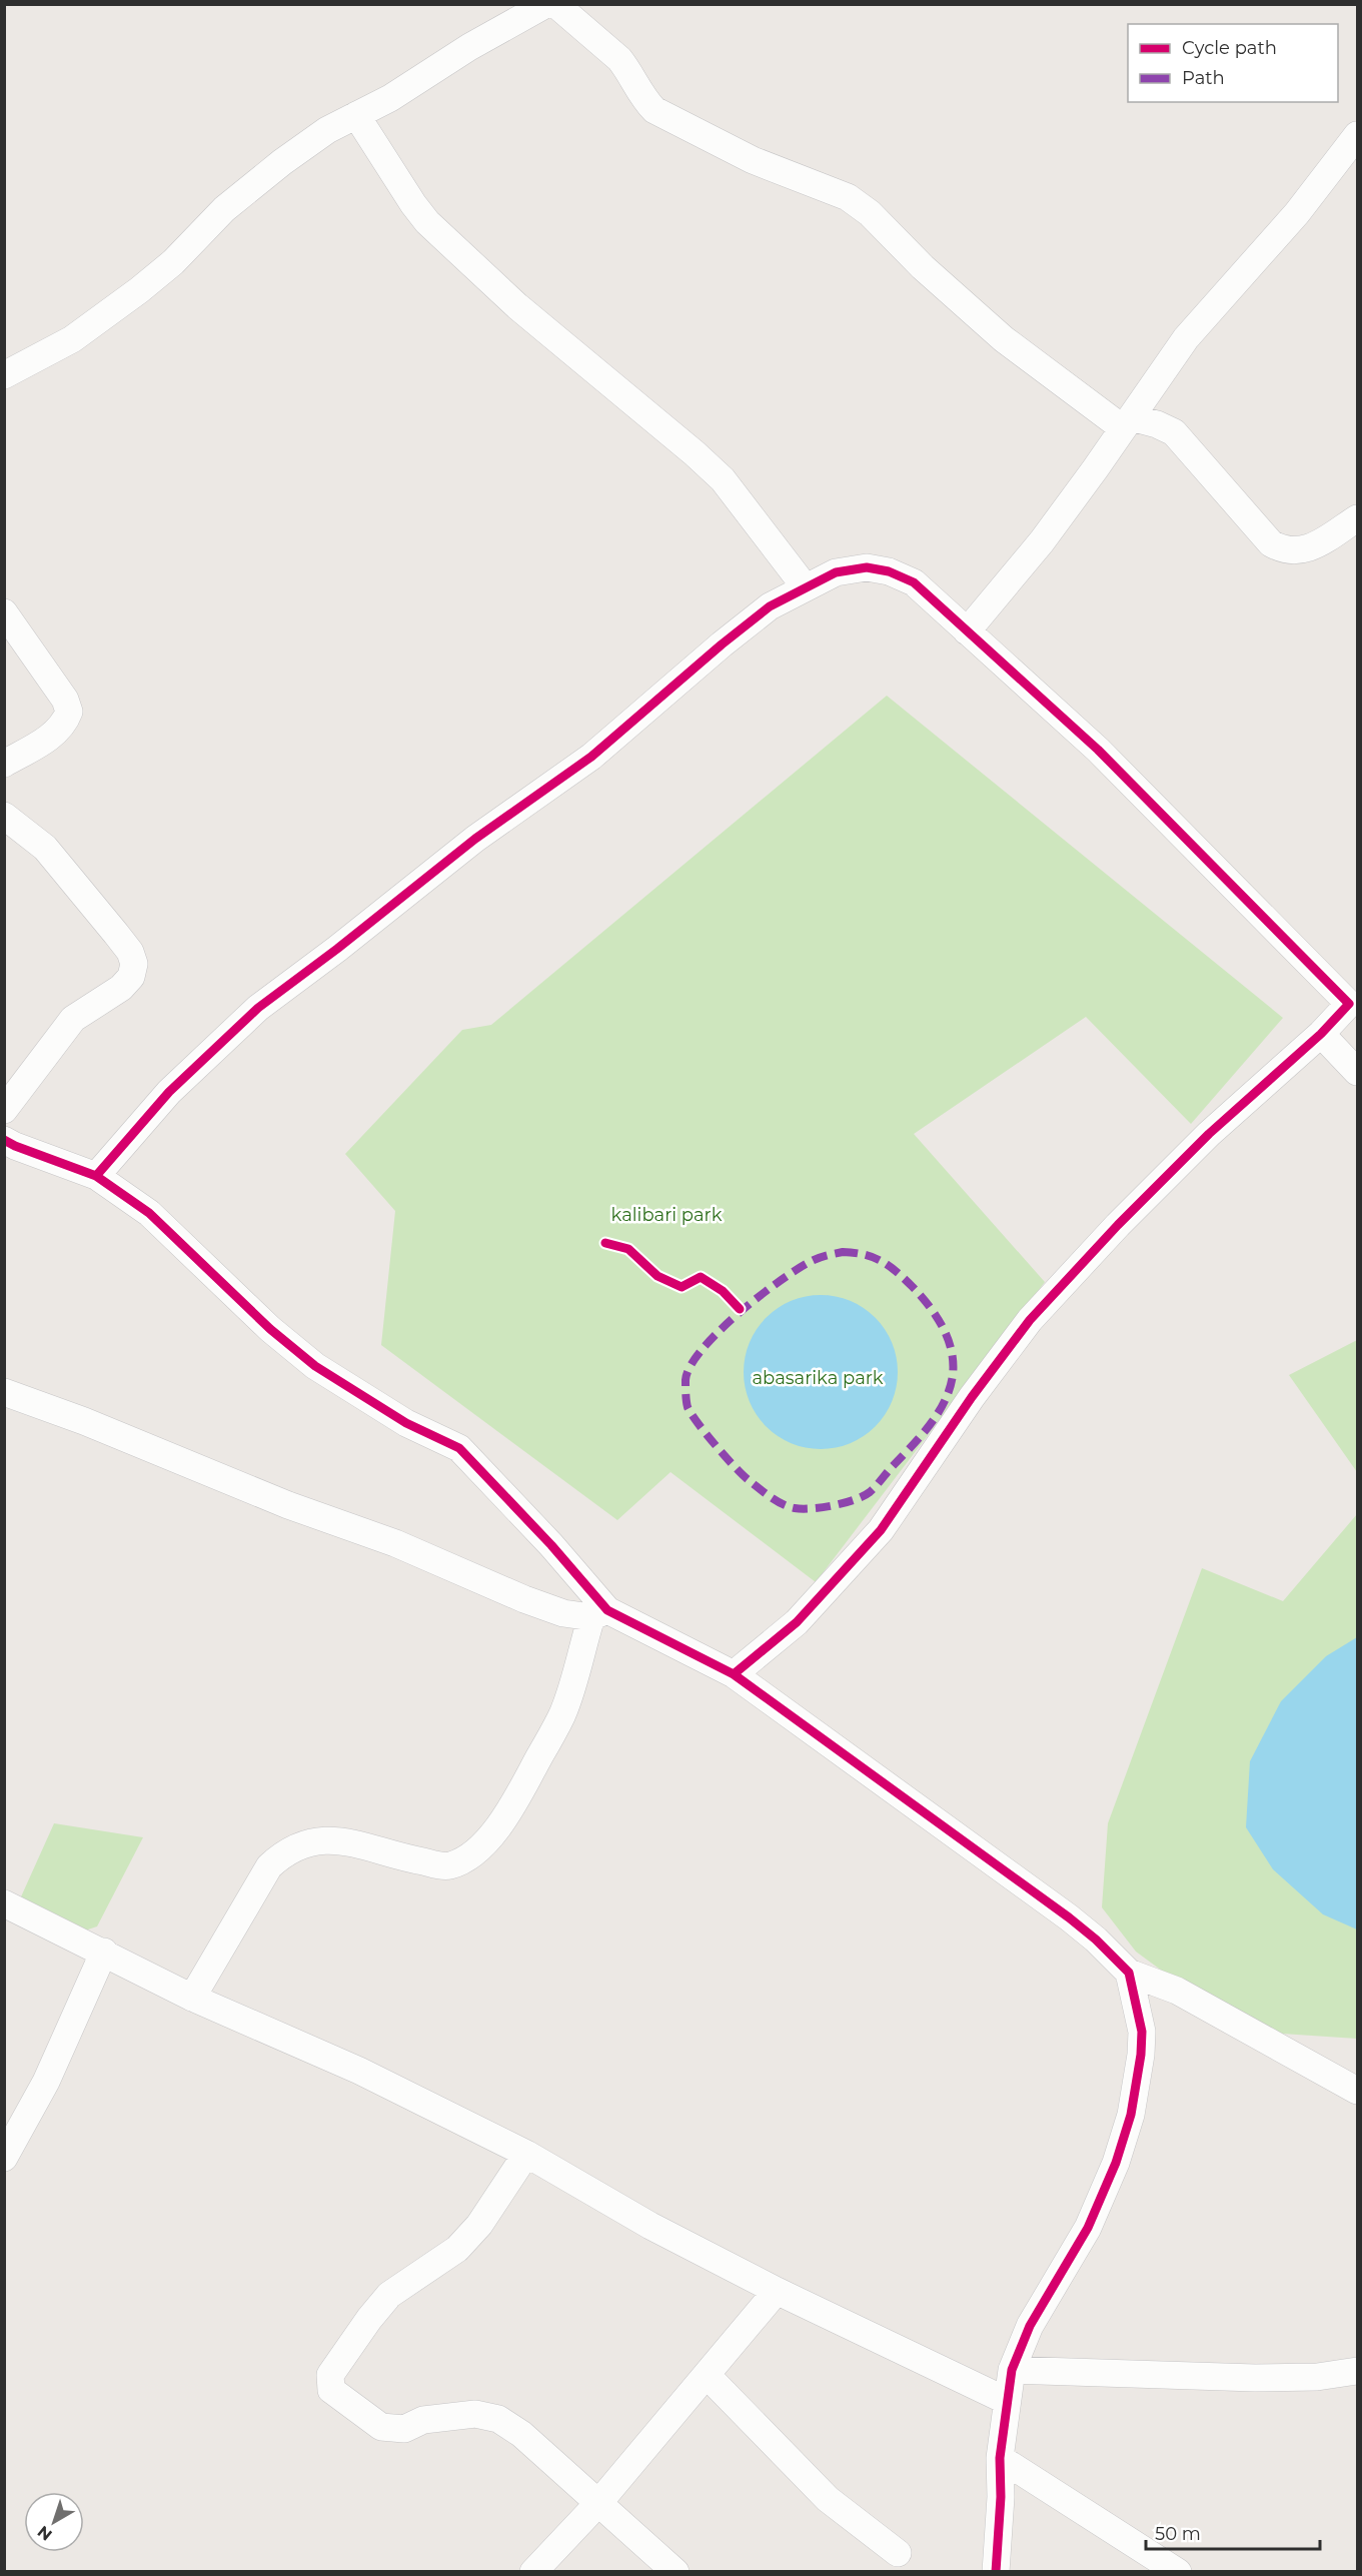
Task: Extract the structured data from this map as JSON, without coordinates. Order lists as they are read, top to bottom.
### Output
{
  "parks": ["kalibari park", "abasarika park"],
  "legend": ["Cycle path", "Path"],
  "scale_bar": "50 m",
  "north": "bottom left"
}
